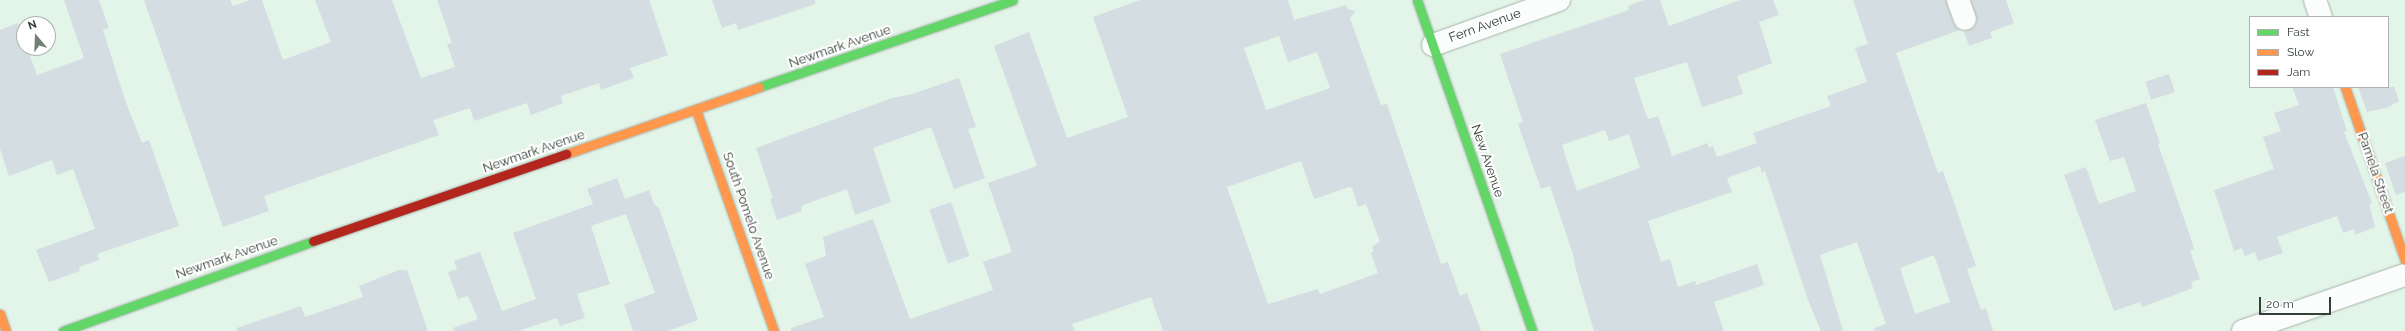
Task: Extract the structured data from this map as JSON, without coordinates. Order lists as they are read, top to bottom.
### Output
{
  "streets": {
    "street": [
      "Fern Avenue",
      "Newmark Avenue",
      "New Avenue",
      "Pamela Street",
      "South Pomelo Avenue"
    ]
  },
  "crossings": [
    ["Fern Avenue", "New Avenue"],
    ["Newmark Avenue", "South Pomelo Avenue"]
  ],
  "legend": ["Fast", "Slow", "Jam"],
  "scale_bar": "20 m",
  "north": "top"
}
